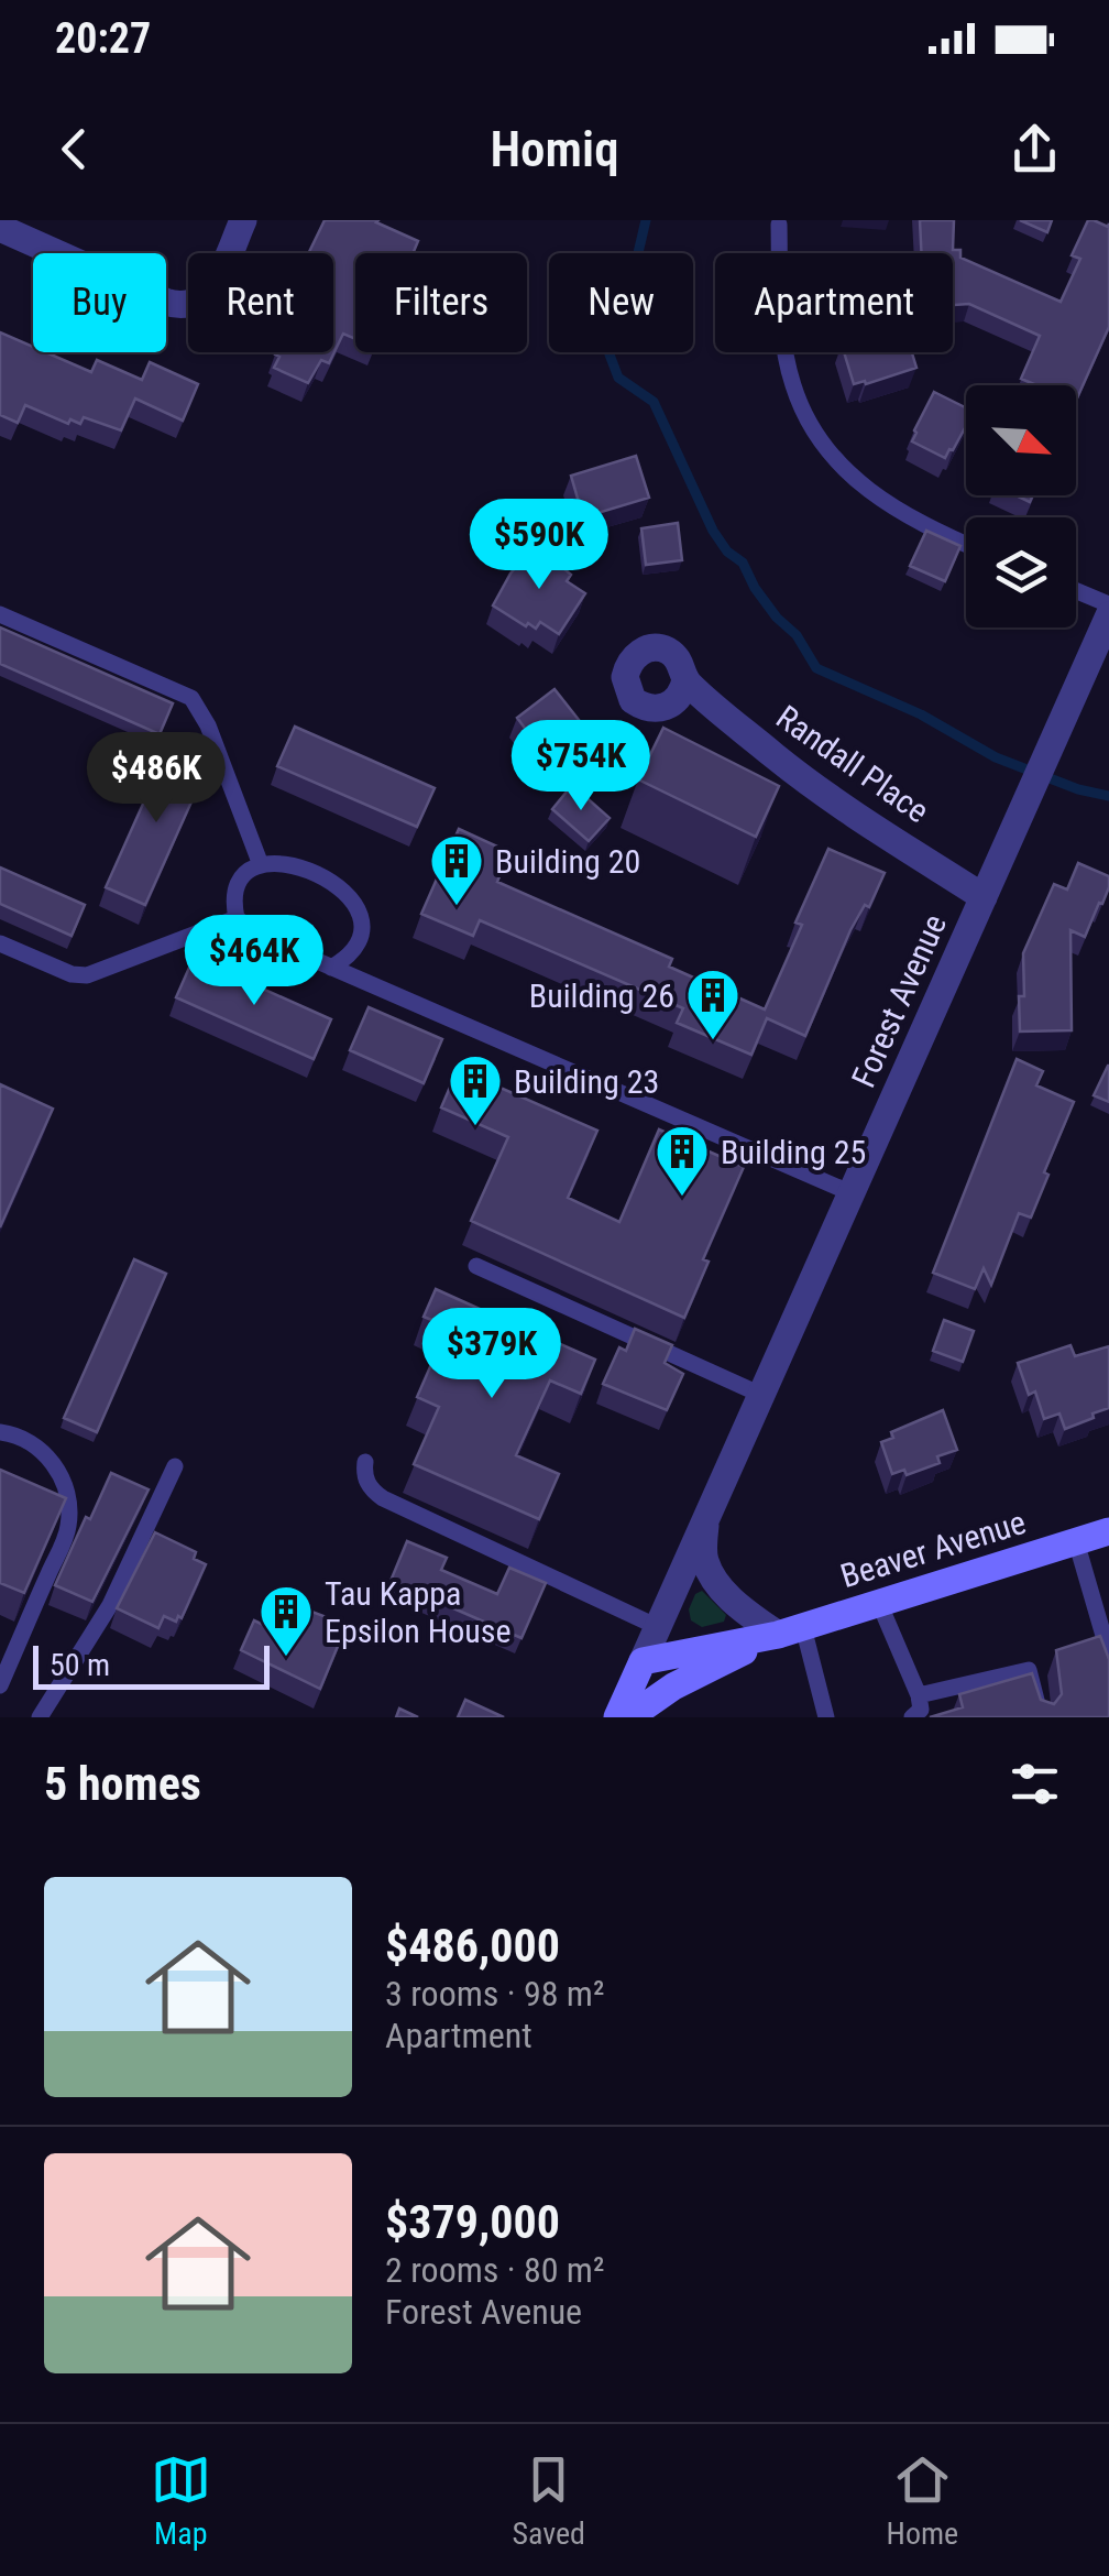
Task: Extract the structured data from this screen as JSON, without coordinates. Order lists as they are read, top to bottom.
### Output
{
  "streets": {
    "main road": ["Forest Avenue", "Beaver Avenue"],
    "street": ["Randall Place"]
  },
  "crossings": [
    ["Randall Place", "Forest Avenue"],
    ["Forest Avenue", "Beaver Avenue"]
  ],
  "places": {
    "building": [
      "Building 20",
      "Building 26",
      "Building 23",
      "Building 25",
      "Tau Kappa Epsilon House"
    ]
  },
  "scale_bar": "50 m",
  "north": "bottom right",
  "page": {
    "status": "20:27",
    "header": "Homiq",
    "chip": [
      "Buy",
      "Rent",
      "Filters",
      "New",
      "Apartment"
    ],
    "price": [
      "$590K",
      "$754K",
      "$486K",
      "$464K",
      "$379K"
    ],
    "scale": "50 m",
    "heading": "5 homes",
    "list": [
      {
        "name": "$486,000",
        "note": "3 rooms · 98 m² · Apartment"
      },
      {
        "name": "$379,000",
        "note": "2 rooms · 80 m² · Forest Avenue"
      }
    ],
    "tabs": ["Map", "Saved", "Home"]
  }
}
